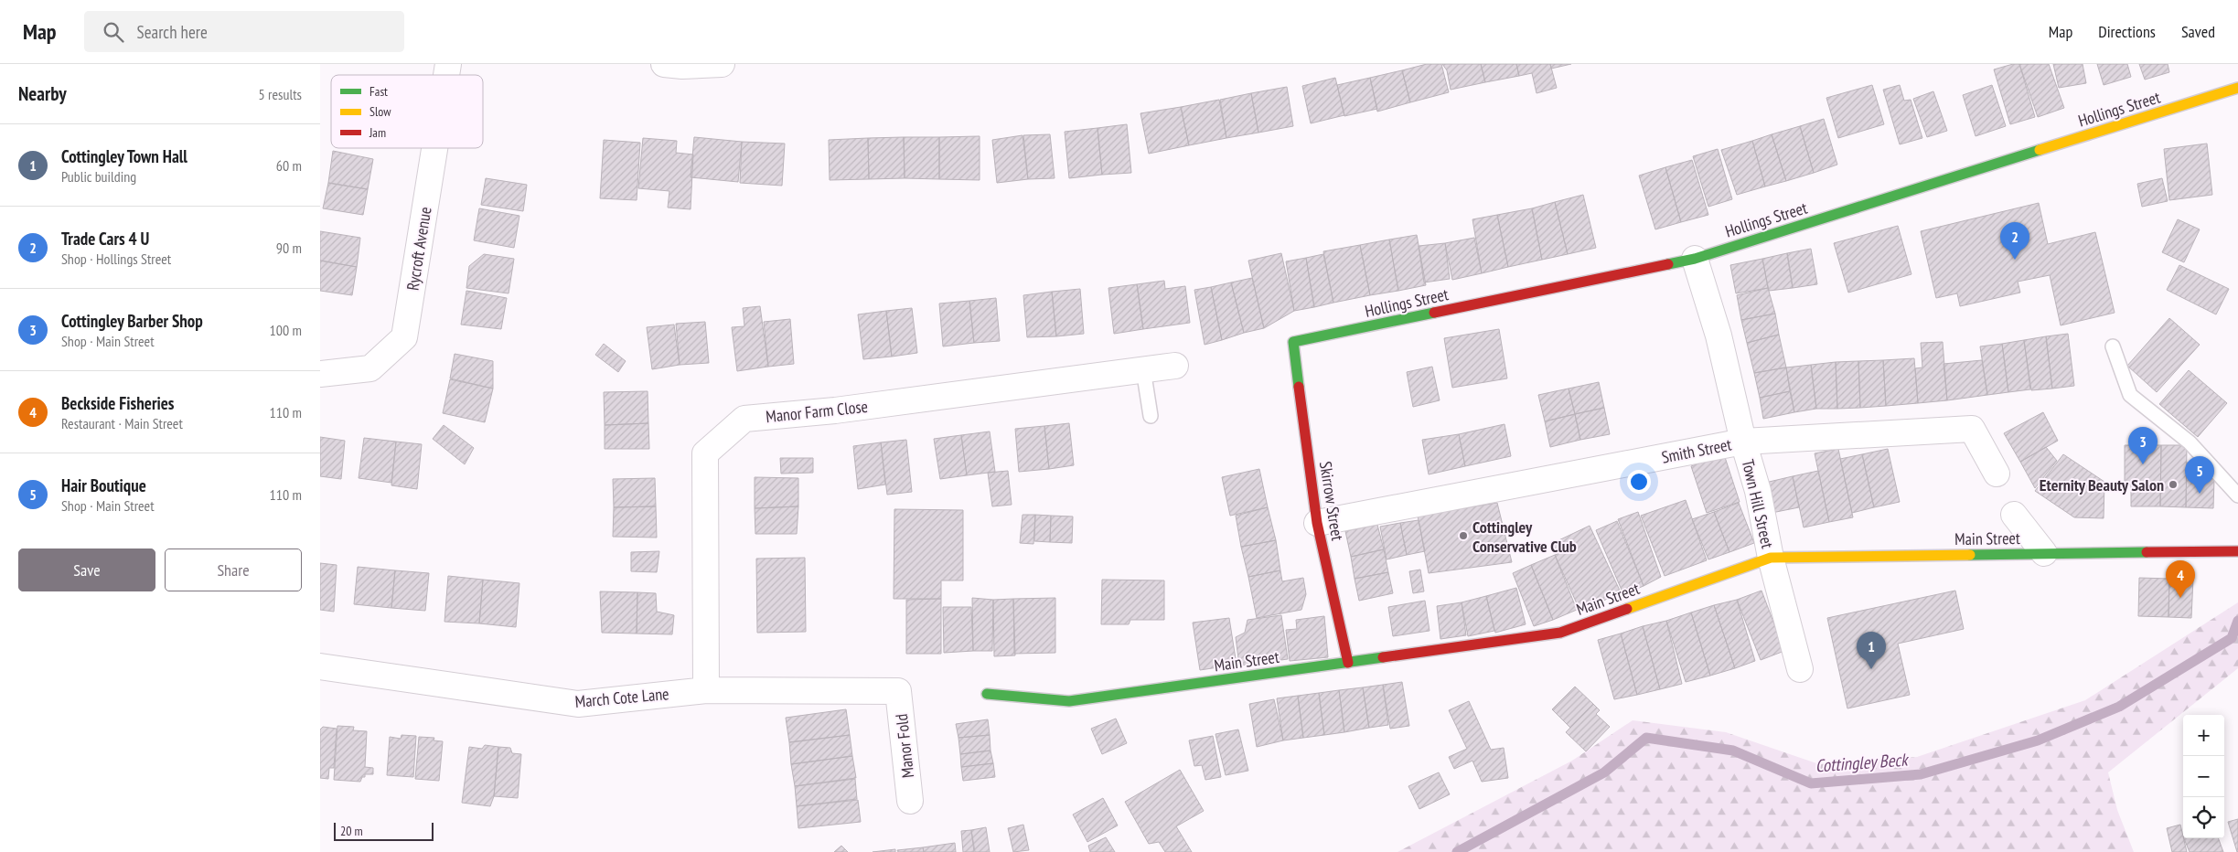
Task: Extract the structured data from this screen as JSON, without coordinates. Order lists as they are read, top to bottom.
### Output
{
  "streets": {
    "street": [
      "Hollings Street",
      "Rycroft Avenue",
      "Manor Farm Close",
      "Smith Street",
      "Skirrow Street",
      "Town Hill Street",
      "Main Street",
      "March Cote Lane",
      "Manor Fold"
    ]
  },
  "crossings": [
    ["Hollings Street", "Skirrow Street"],
    ["Hollings Street", "Town Hill Street"],
    ["Manor Farm Close", "March Cote Lane"],
    ["Smith Street", "Skirrow Street"],
    ["Smith Street", "Town Hill Street"],
    ["Skirrow Street", "Main Street"],
    ["Town Hill Street", "Main Street"],
    ["March Cote Lane", "Manor Fold"]
  ],
  "water": ["Cottingley Beck"],
  "places": ["Eternity Beauty Salon", "Cottingley Conservative Club"],
  "legend": ["Fast", "Slow", "Jam"],
  "scale_bar": "20 m",
  "page": {
    "header": "Map",
    "search": "Search here",
    "nav": ["Map", "Directions", "Saved"],
    "heading": ["Nearby", "5 results"],
    "list": [
      {
        "mark": "1",
        "name": "Cottingley Town Hall",
        "note": "Public building",
        "value": "60 m"
      },
      {
        "mark": "2",
        "name": "Trade Cars 4 U",
        "note": "Shop · Hollings Street",
        "value": "90 m"
      },
      {
        "mark": "3",
        "name": "Cottingley Barber Shop",
        "note": "Shop · Main Street",
        "value": "100 m"
      },
      {
        "mark": "4",
        "name": "Beckside Fisheries",
        "note": "Restaurant · Main Street",
        "value": "110 m"
      },
      {
        "mark": "5",
        "name": "Hair Boutique",
        "note": "Shop · Main Street",
        "value": "110 m"
      }
    ],
    "pins": [
      "2",
      "3",
      "5",
      "4",
      "1"
    ],
    "buttons": ["Save", "Share"],
    "map_buttons": ["+", "−"],
    "scale": "20 m"
  }
}
